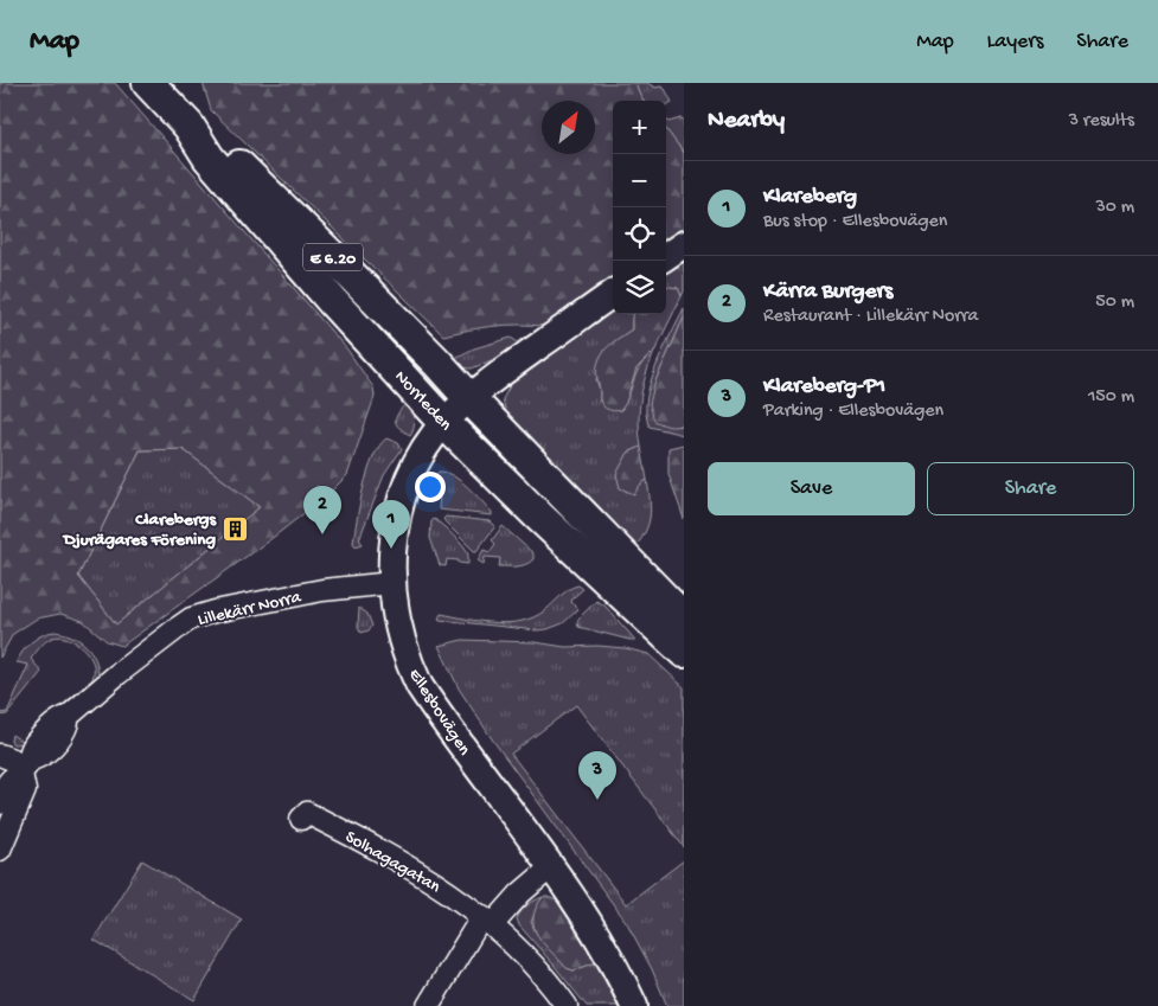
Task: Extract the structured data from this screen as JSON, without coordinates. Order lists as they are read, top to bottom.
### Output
{
  "streets": {
    "highway": ["E 6.20", "Norrleden"],
    "main road": ["Ellesbovägen"],
    "street": ["Lillekärr Norra", "Solhagagatan"]
  },
  "crossings": [
    ["Norrleden", "Ellesbovägen"],
    ["Lillekärr Norra", "Ellesbovägen"]
  ],
  "places": {
    "building": ["Clarebergs Djurägares Förening"]
  },
  "north": "top right",
  "page": {
    "header": "Map",
    "nav": ["Map", "Layers", "Share"],
    "heading": ["Nearby", "3 results"],
    "map_buttons": ["+", "−"],
    "list": [
      {
        "mark": "1",
        "name": "Klareberg",
        "note": "Bus stop · Ellesbovägen",
        "value": "30 m"
      },
      {
        "mark": "2",
        "name": "Kärra Burgers",
        "note": "Restaurant · Lillekärr Norra",
        "value": "50 m"
      },
      {
        "mark": "3",
        "name": "Klareberg-P1",
        "note": "Parking · Ellesbovägen",
        "value": "150 m"
      }
    ],
    "buttons": ["Save", "Share"],
    "pins": ["2", "1", "3"]
  }
}
